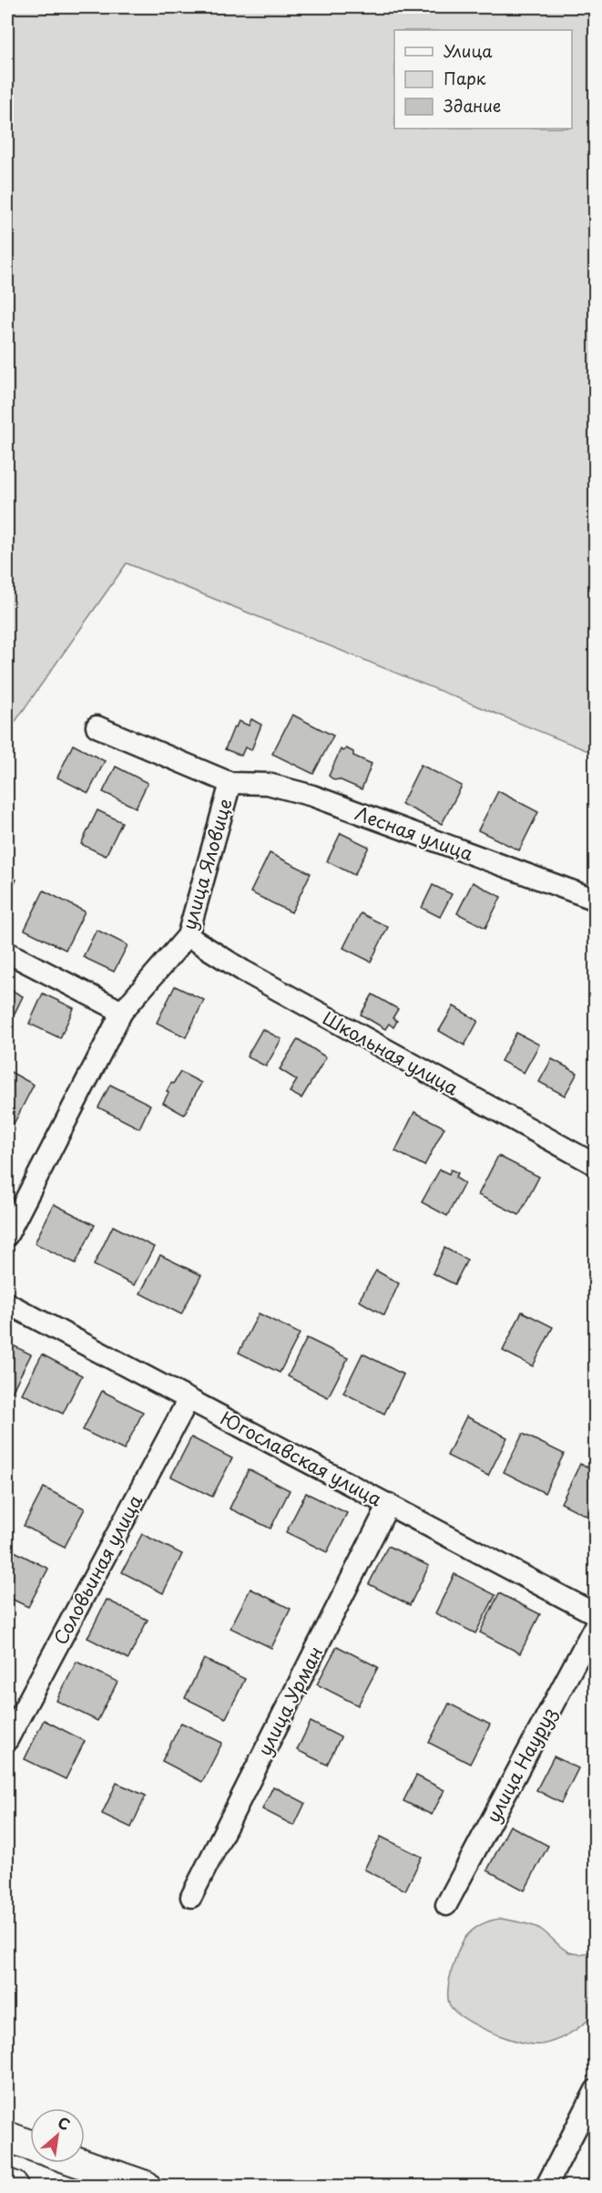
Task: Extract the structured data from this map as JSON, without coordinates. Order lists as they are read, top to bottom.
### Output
{
  "streets": {
    "street": [
      "Лесная улица",
      "улица Яловице",
      "Школьная улица",
      "Югославская улица",
      "Соловьиная улица",
      "улица Урман",
      "улица Науруз"
    ]
  },
  "crossings": [
    ["Лесная улица", "улица Яловице"],
    ["улица Яловице", "Школьная улица"],
    ["Югославская улица", "Соловьиная улица"],
    ["Югославская улица", "улица Урман"]
  ],
  "legend": ["Улица", "Парк", "Здание"],
  "north": "top right"
}
